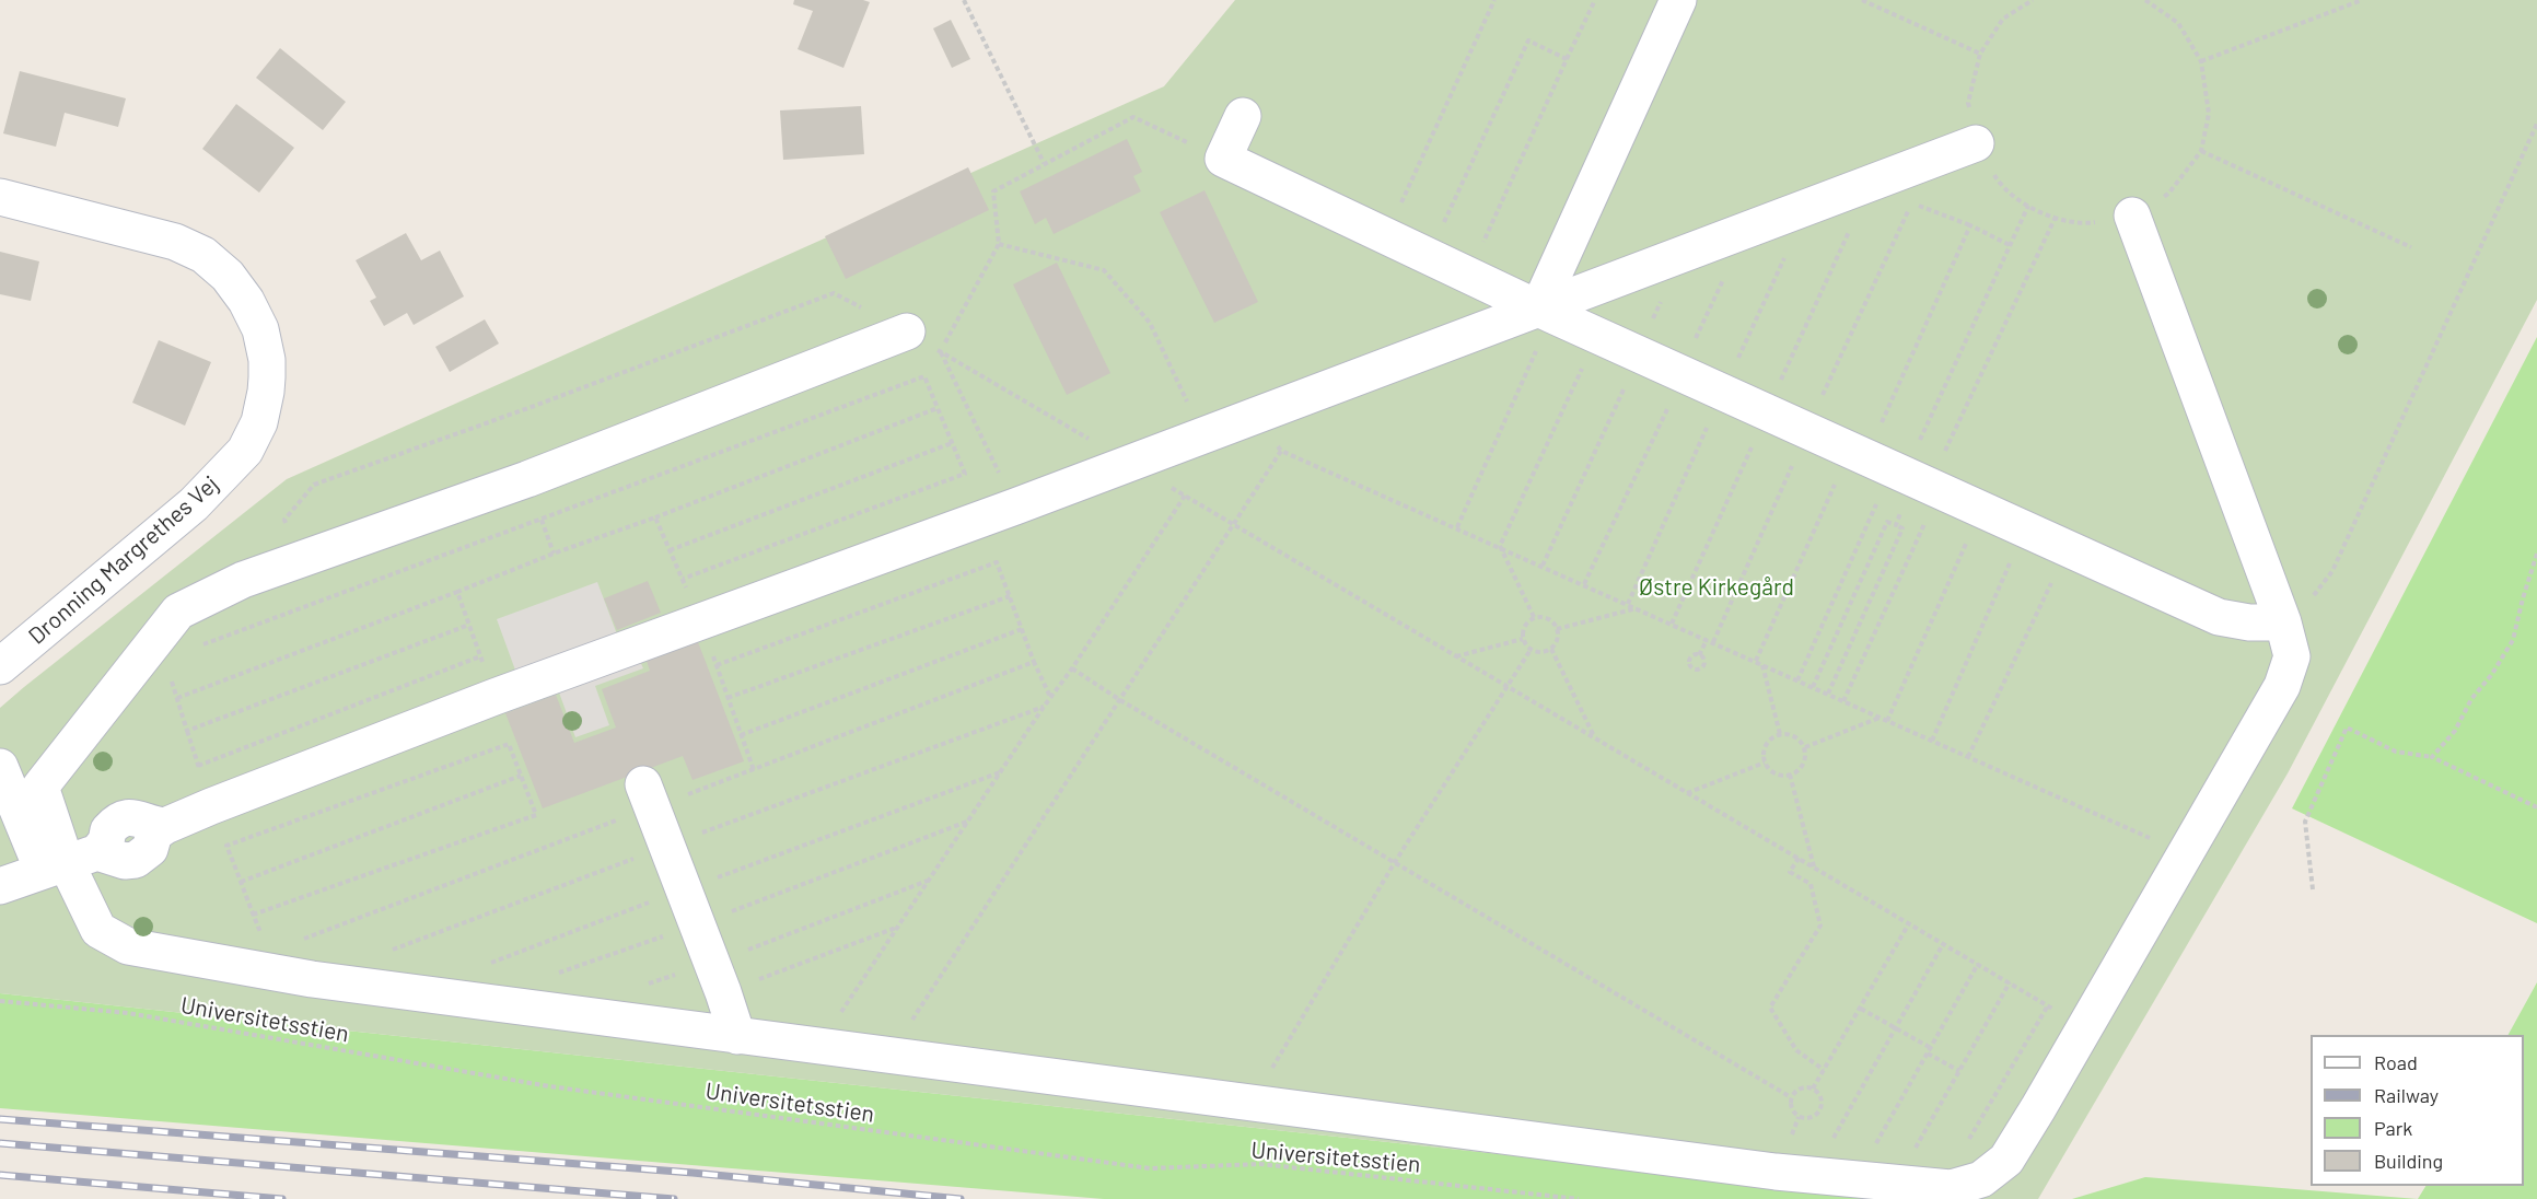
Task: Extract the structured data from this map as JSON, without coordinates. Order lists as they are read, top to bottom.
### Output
{
  "streets": {
    "street": ["Dronning Margrethes Vej"],
    "path": ["Universitetsstien"]
  },
  "parks": ["Østre Kirkegård"],
  "legend": [
    "Road",
    "Railway",
    "Park",
    "Building"
  ]
}
